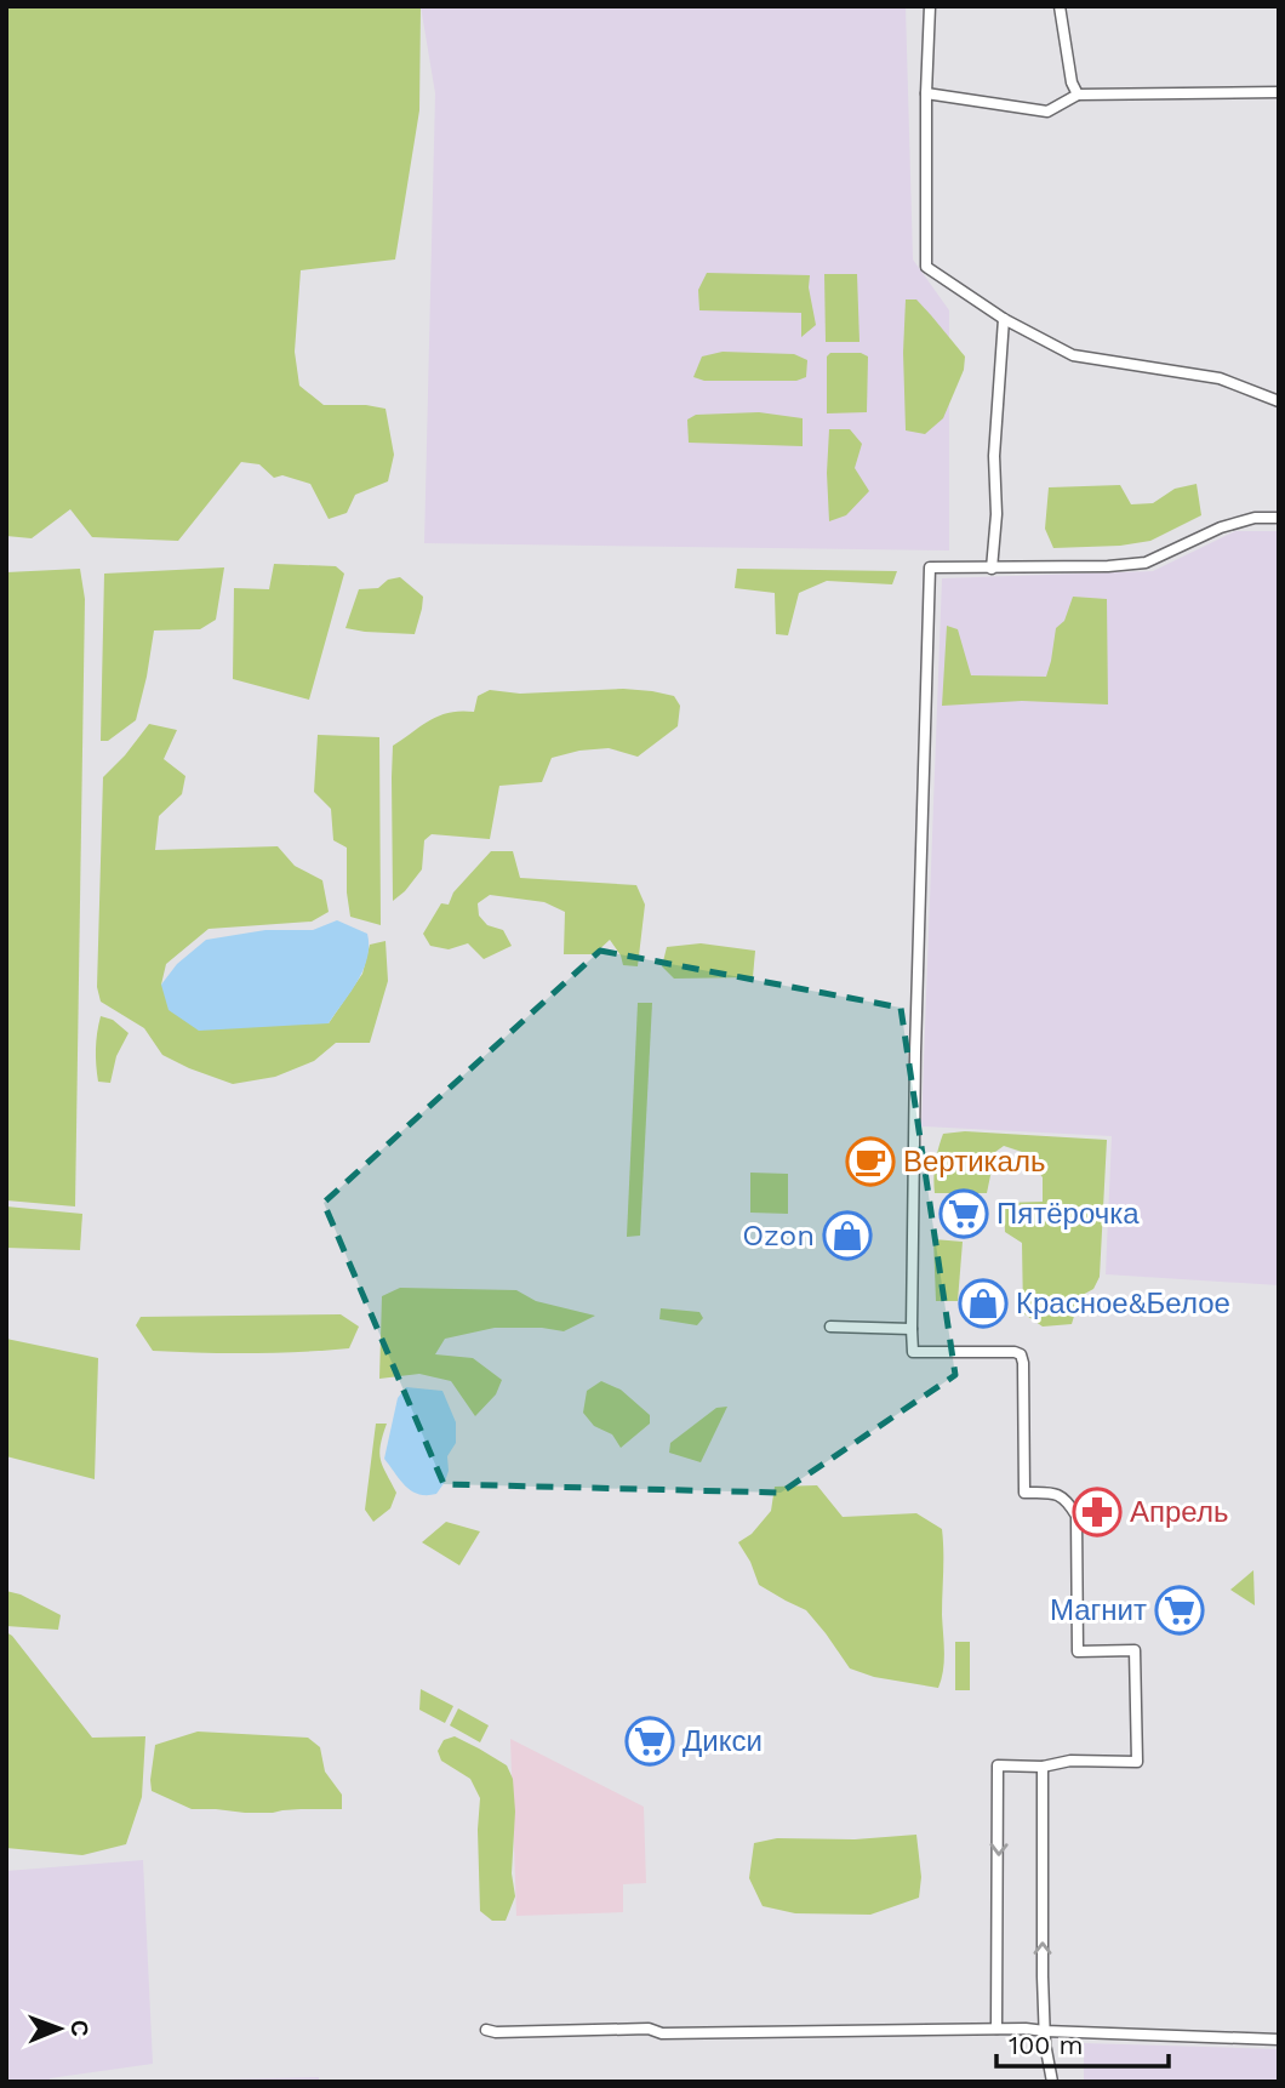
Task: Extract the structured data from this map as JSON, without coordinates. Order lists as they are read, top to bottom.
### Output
{
  "places": {
    "cafe": ["Вертикаль"],
    "supermarket": ["Пятёрочка", "Магнит", "Дикси"],
    "shop": ["Ozon", "Красное&Белое"],
    "pharmacy": ["Апрель"]
  },
  "scale_bar": "100 m",
  "north": "right"
}
